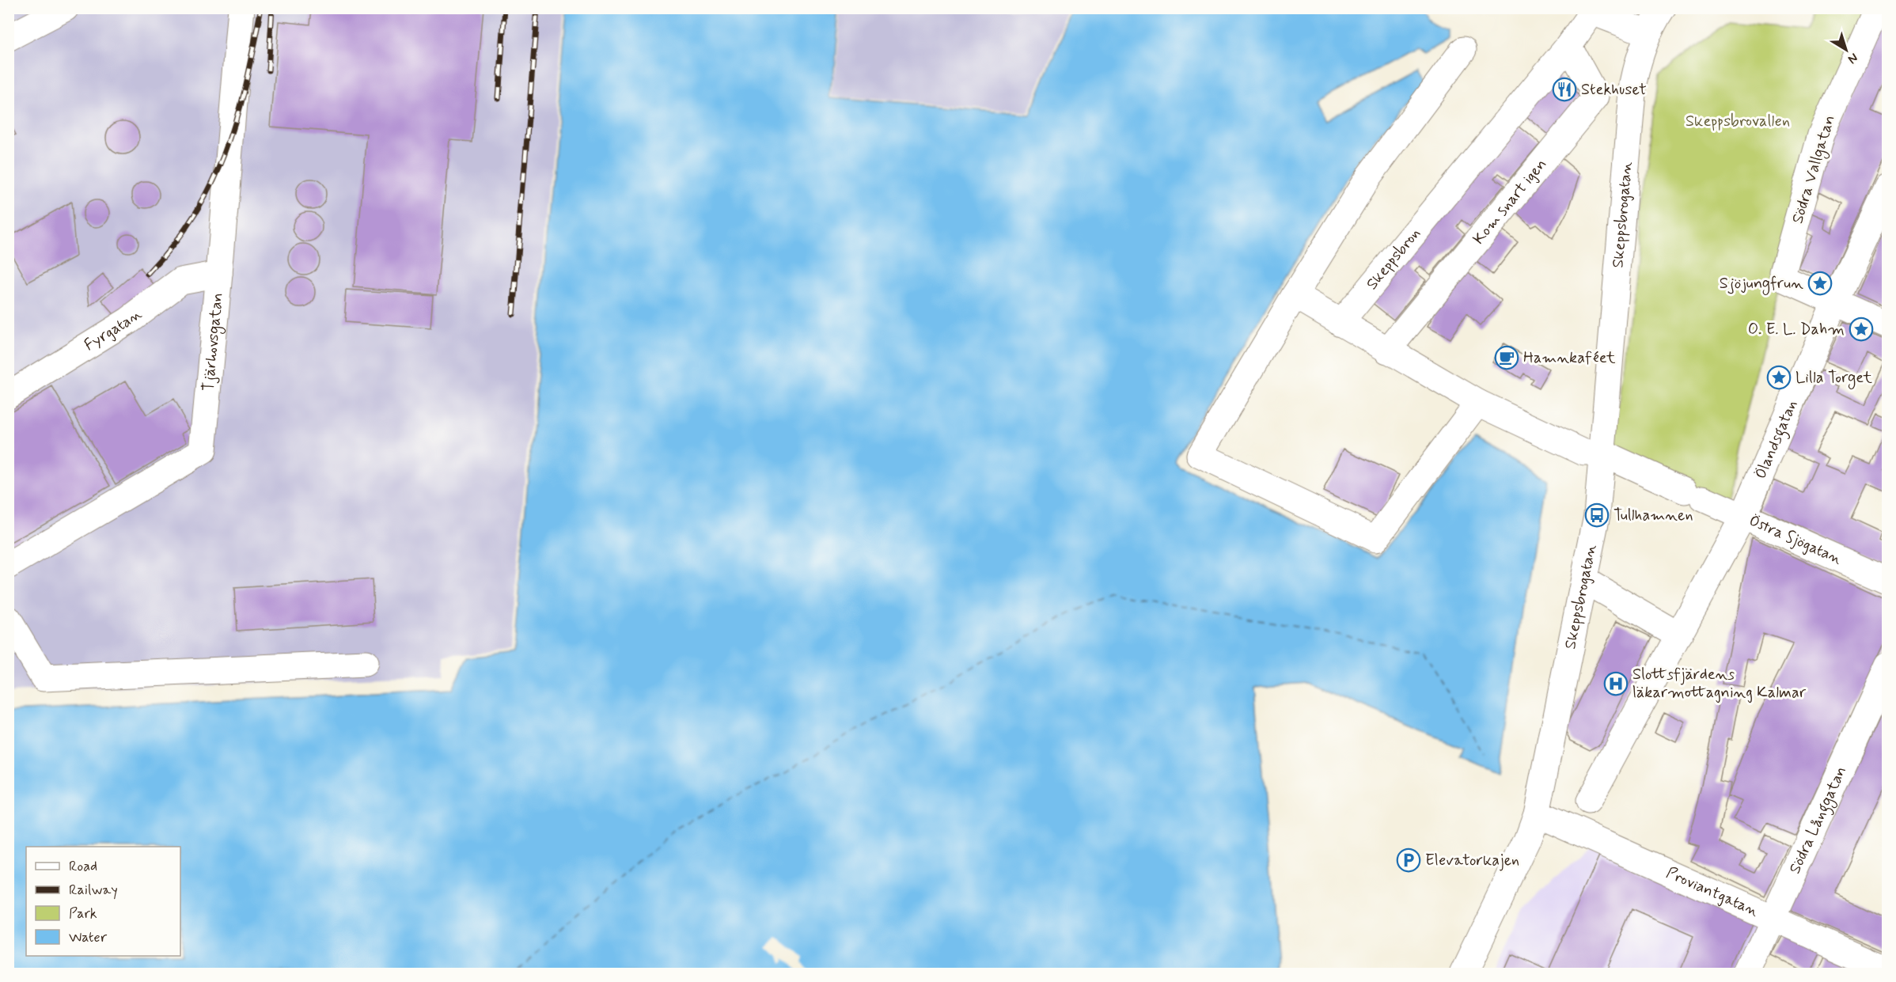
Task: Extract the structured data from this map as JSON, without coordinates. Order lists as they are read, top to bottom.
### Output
{
  "streets": {
    "street": [
      "Södra Vallgatan",
      "Kom snart igen",
      "Skeppsbrogatan",
      "Skeppsbron",
      "Fyrgatan",
      "Tjärhovsgatan",
      "Ölandsgatan",
      "Östra Sjögatan",
      "Södra Långgatan",
      "Proviantgatan"
    ]
  },
  "crossings": [
    ["Södra Vallgatan", "Ölandsgatan"],
    ["Kom snart igen", "Skeppsbron"],
    ["Skeppsbrogatan", "Skeppsbron"],
    ["Skeppsbrogatan", "Östra Sjögatan"],
    ["Skeppsbrogatan", "Proviantgatan"],
    ["Fyrgatan", "Tjärhovsgatan"],
    ["Ölandsgatan", "Östra Sjögatan"],
    ["Södra Långgatan", "Proviantgatan"]
  ],
  "parks": ["Skeppsbrovallen"],
  "places": {
    "restaurant": ["Stekhuset"],
    "place": ["Sjöjungfrun", "O. E. L. Dahm", "Lilla Torget"],
    "cafe": ["Hamnkaféet"],
    "bus stop": ["Tullhamnen"],
    "hospital": ["Slottsfjärdens läkarmottagning Kalmar"],
    "parking": ["Elevatorkajen"]
  },
  "legend": [
    "Road",
    "Railway",
    "Park",
    "Water"
  ],
  "north": "bottom right"
}
